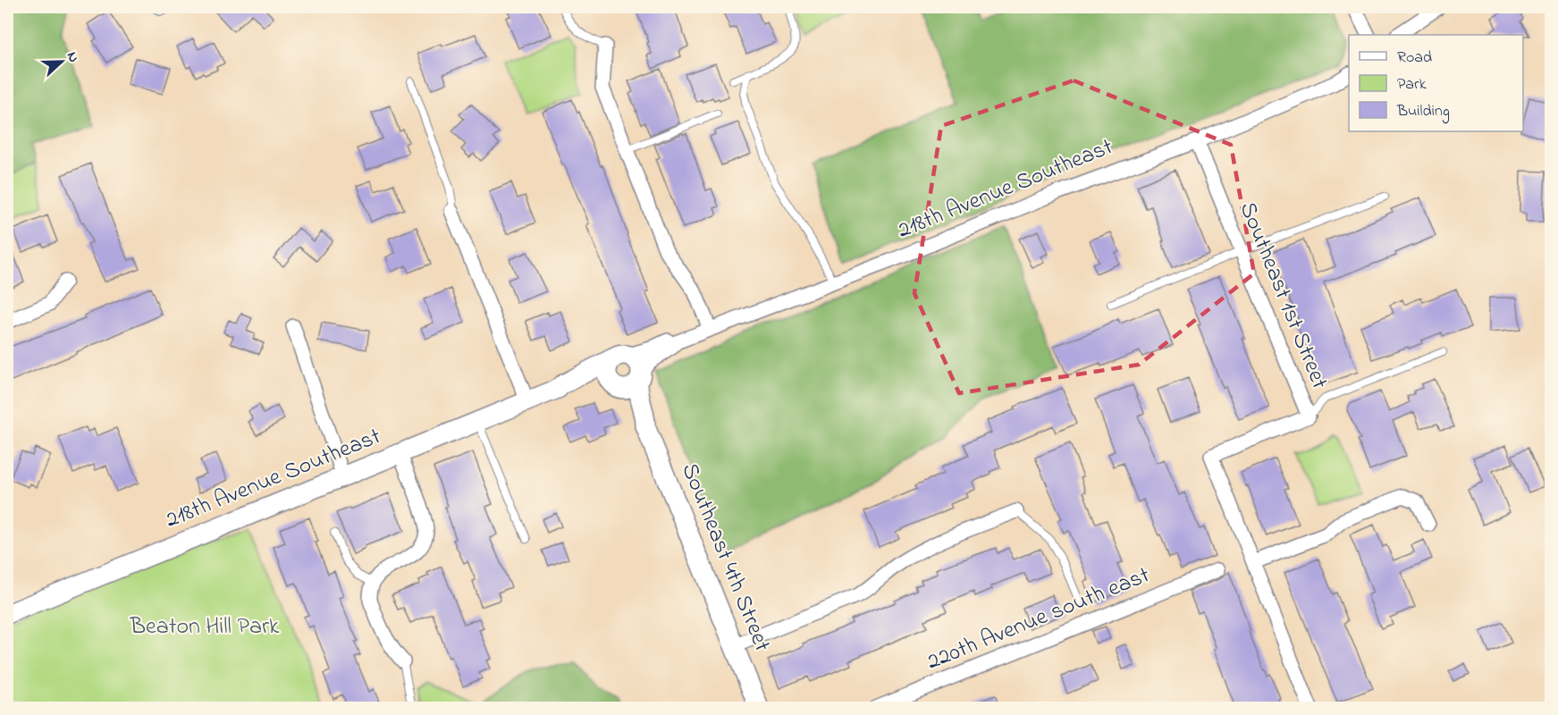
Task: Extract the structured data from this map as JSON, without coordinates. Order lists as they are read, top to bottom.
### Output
{
  "streets": {
    "street": [
      "218th Avenue Southeast",
      "Southeast 1st Street",
      "Southeast 4th Street",
      "220th Avenue south east"
    ]
  },
  "crossings": [
    ["218th Avenue Southeast", "Southeast 1st Street"],
    ["218th Avenue Southeast", "Southeast 4th Street"]
  ],
  "parks": ["Beaton Hill Park"],
  "legend": ["Road", "Park", "Building"],
  "north": "right"
}
